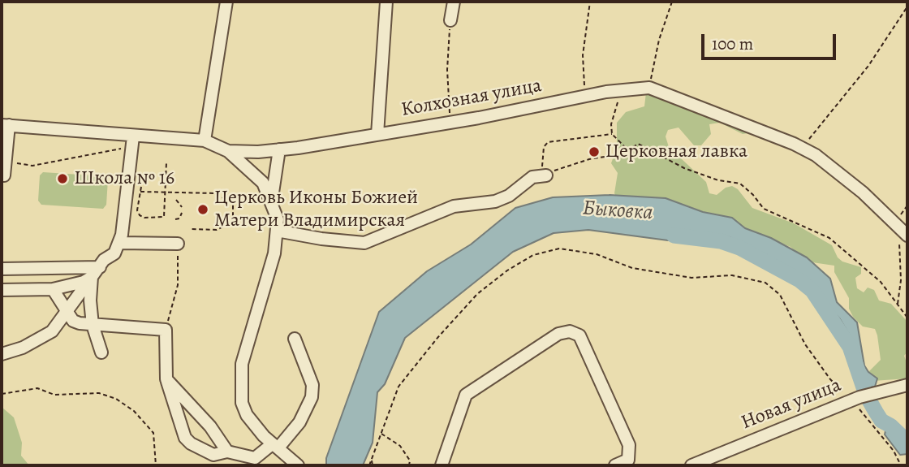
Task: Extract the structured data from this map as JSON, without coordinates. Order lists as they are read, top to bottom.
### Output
{
  "streets": {
    "street": ["Колхозная улица", "Новая улица"]
  },
  "water": ["Быковка"],
  "places": ["Церковная лавка", "Школа № 16", "Церковь Иконы Божией Матери Владимирская"],
  "scale_bar": "100 m"
}
